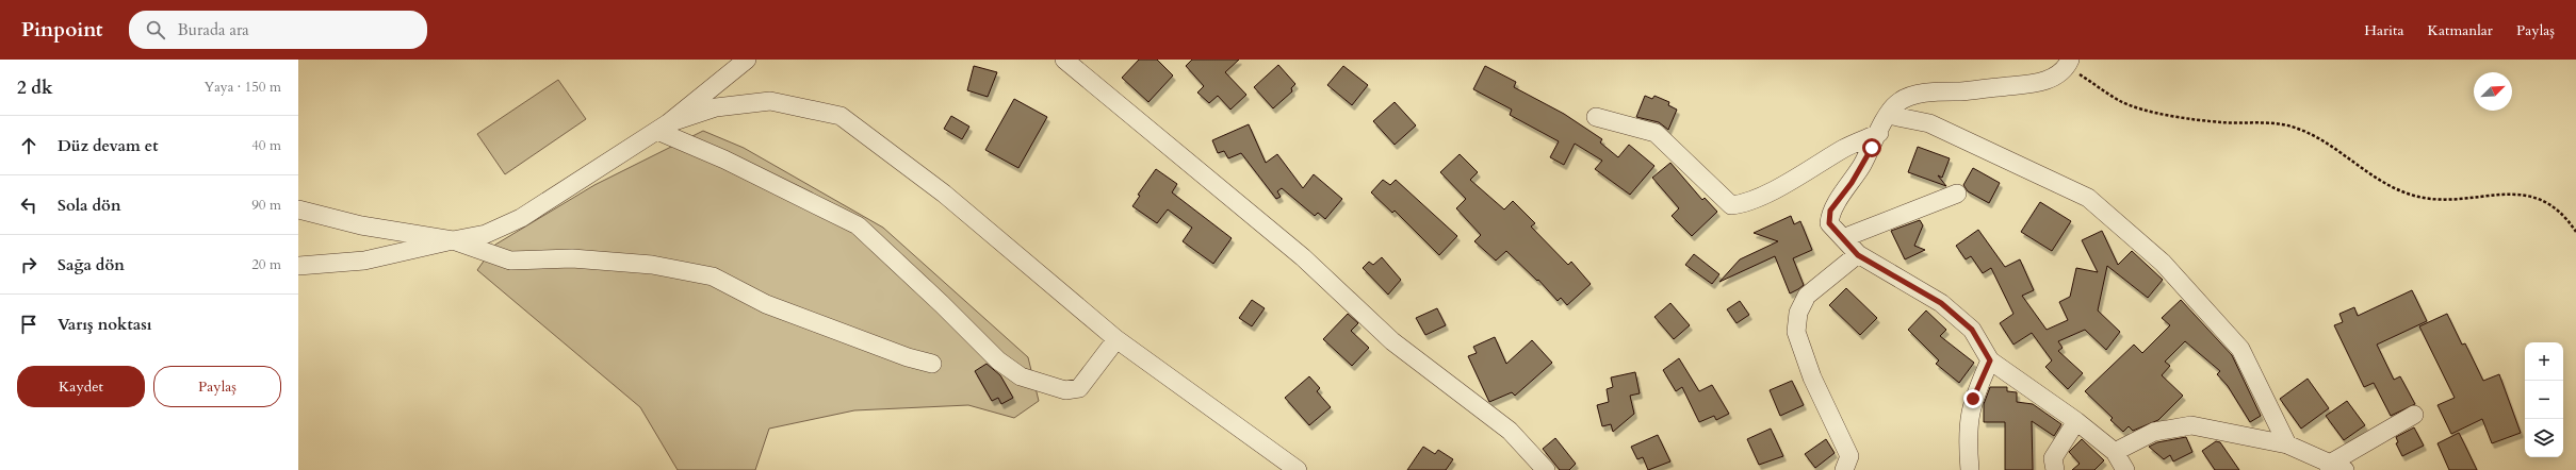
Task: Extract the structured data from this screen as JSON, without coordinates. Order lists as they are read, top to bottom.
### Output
{
  "north": "top right",
  "page": {
    "header": "Pinpoint",
    "search": "Burada ara",
    "nav": ["Harita", "Katmanlar", "Paylaş"],
    "heading": ["2 dk", "Yaya · 150 m"],
    "list": [
      ["Düz devam et", "40 m"],
      ["Sola dön", "90 m"],
      ["Sağa dön", "20 m"],
      "Varış noktası"
    ],
    "map_buttons": ["+", "−"],
    "buttons": ["Kaydet", "Paylaş"]
  }
}
